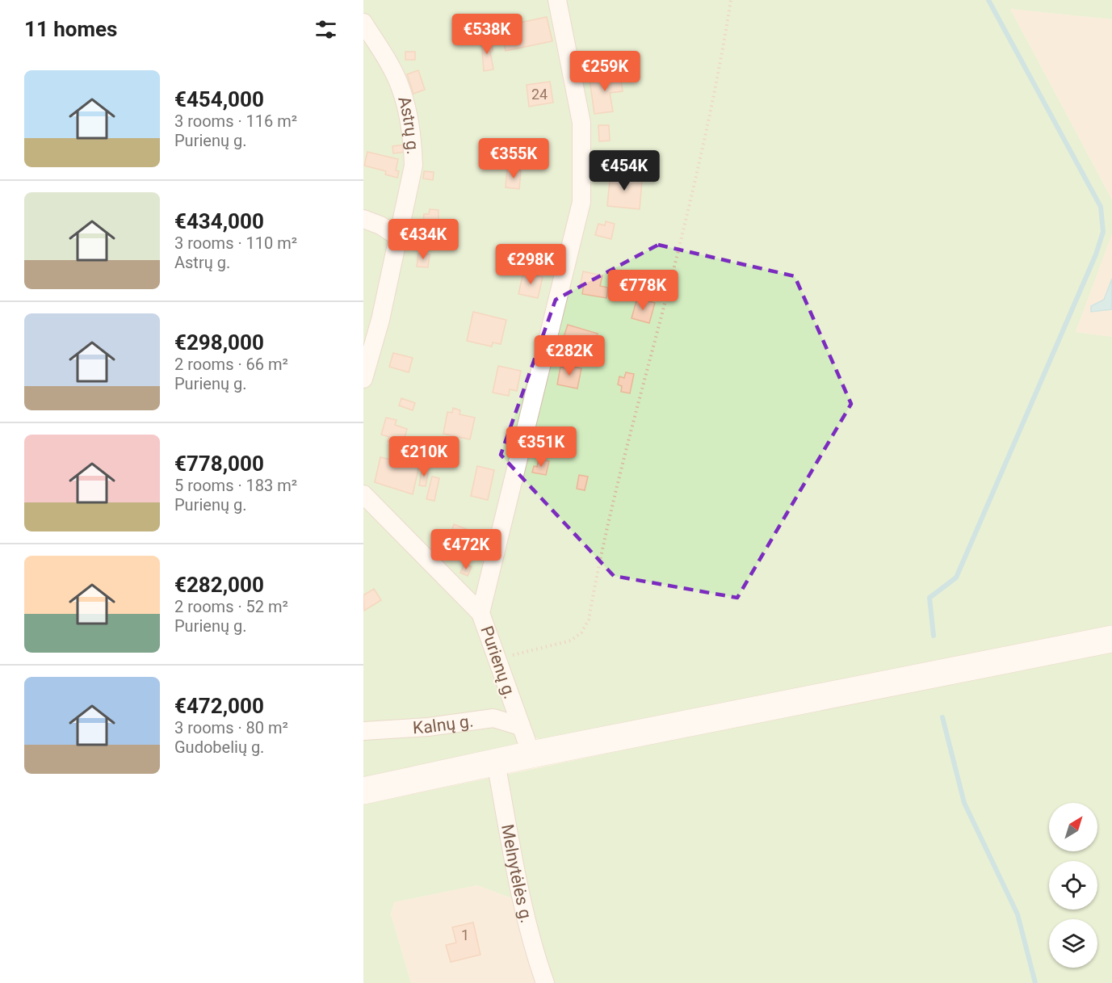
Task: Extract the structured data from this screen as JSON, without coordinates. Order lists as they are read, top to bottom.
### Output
{
  "streets": {
    "street": [
      "Astrų g.",
      "Purienų g.",
      "Kalnų g.",
      "Melnytėlės g."
    ]
  },
  "crossings": [
    ["Purienų g.", "Kalnų g."]
  ],
  "house_numbers": ["24", "1"],
  "north": "top right",
  "page": {
    "heading": "11 homes",
    "price": [
      "€538K",
      "€259K",
      "€355K",
      "€454K",
      "€434K",
      "€298K",
      "€778K",
      "€282K",
      "€351K",
      "€210K",
      "€472K"
    ],
    "list": [
      {
        "name": "€454,000",
        "note": "3 rooms · 116 m² · Purienų g."
      },
      {
        "name": "€434,000",
        "note": "3 rooms · 110 m² · Astrų g."
      },
      {
        "name": "€298,000",
        "note": "2 rooms · 66 m² · Purienų g."
      },
      {
        "name": "€778,000",
        "note": "5 rooms · 183 m² · Purienų g."
      },
      {
        "name": "€282,000",
        "note": "2 rooms · 52 m² · Purienų g."
      },
      {
        "name": "€472,000",
        "note": "3 rooms · 80 m² · Gudobelių g."
      }
    ]
  }
}
